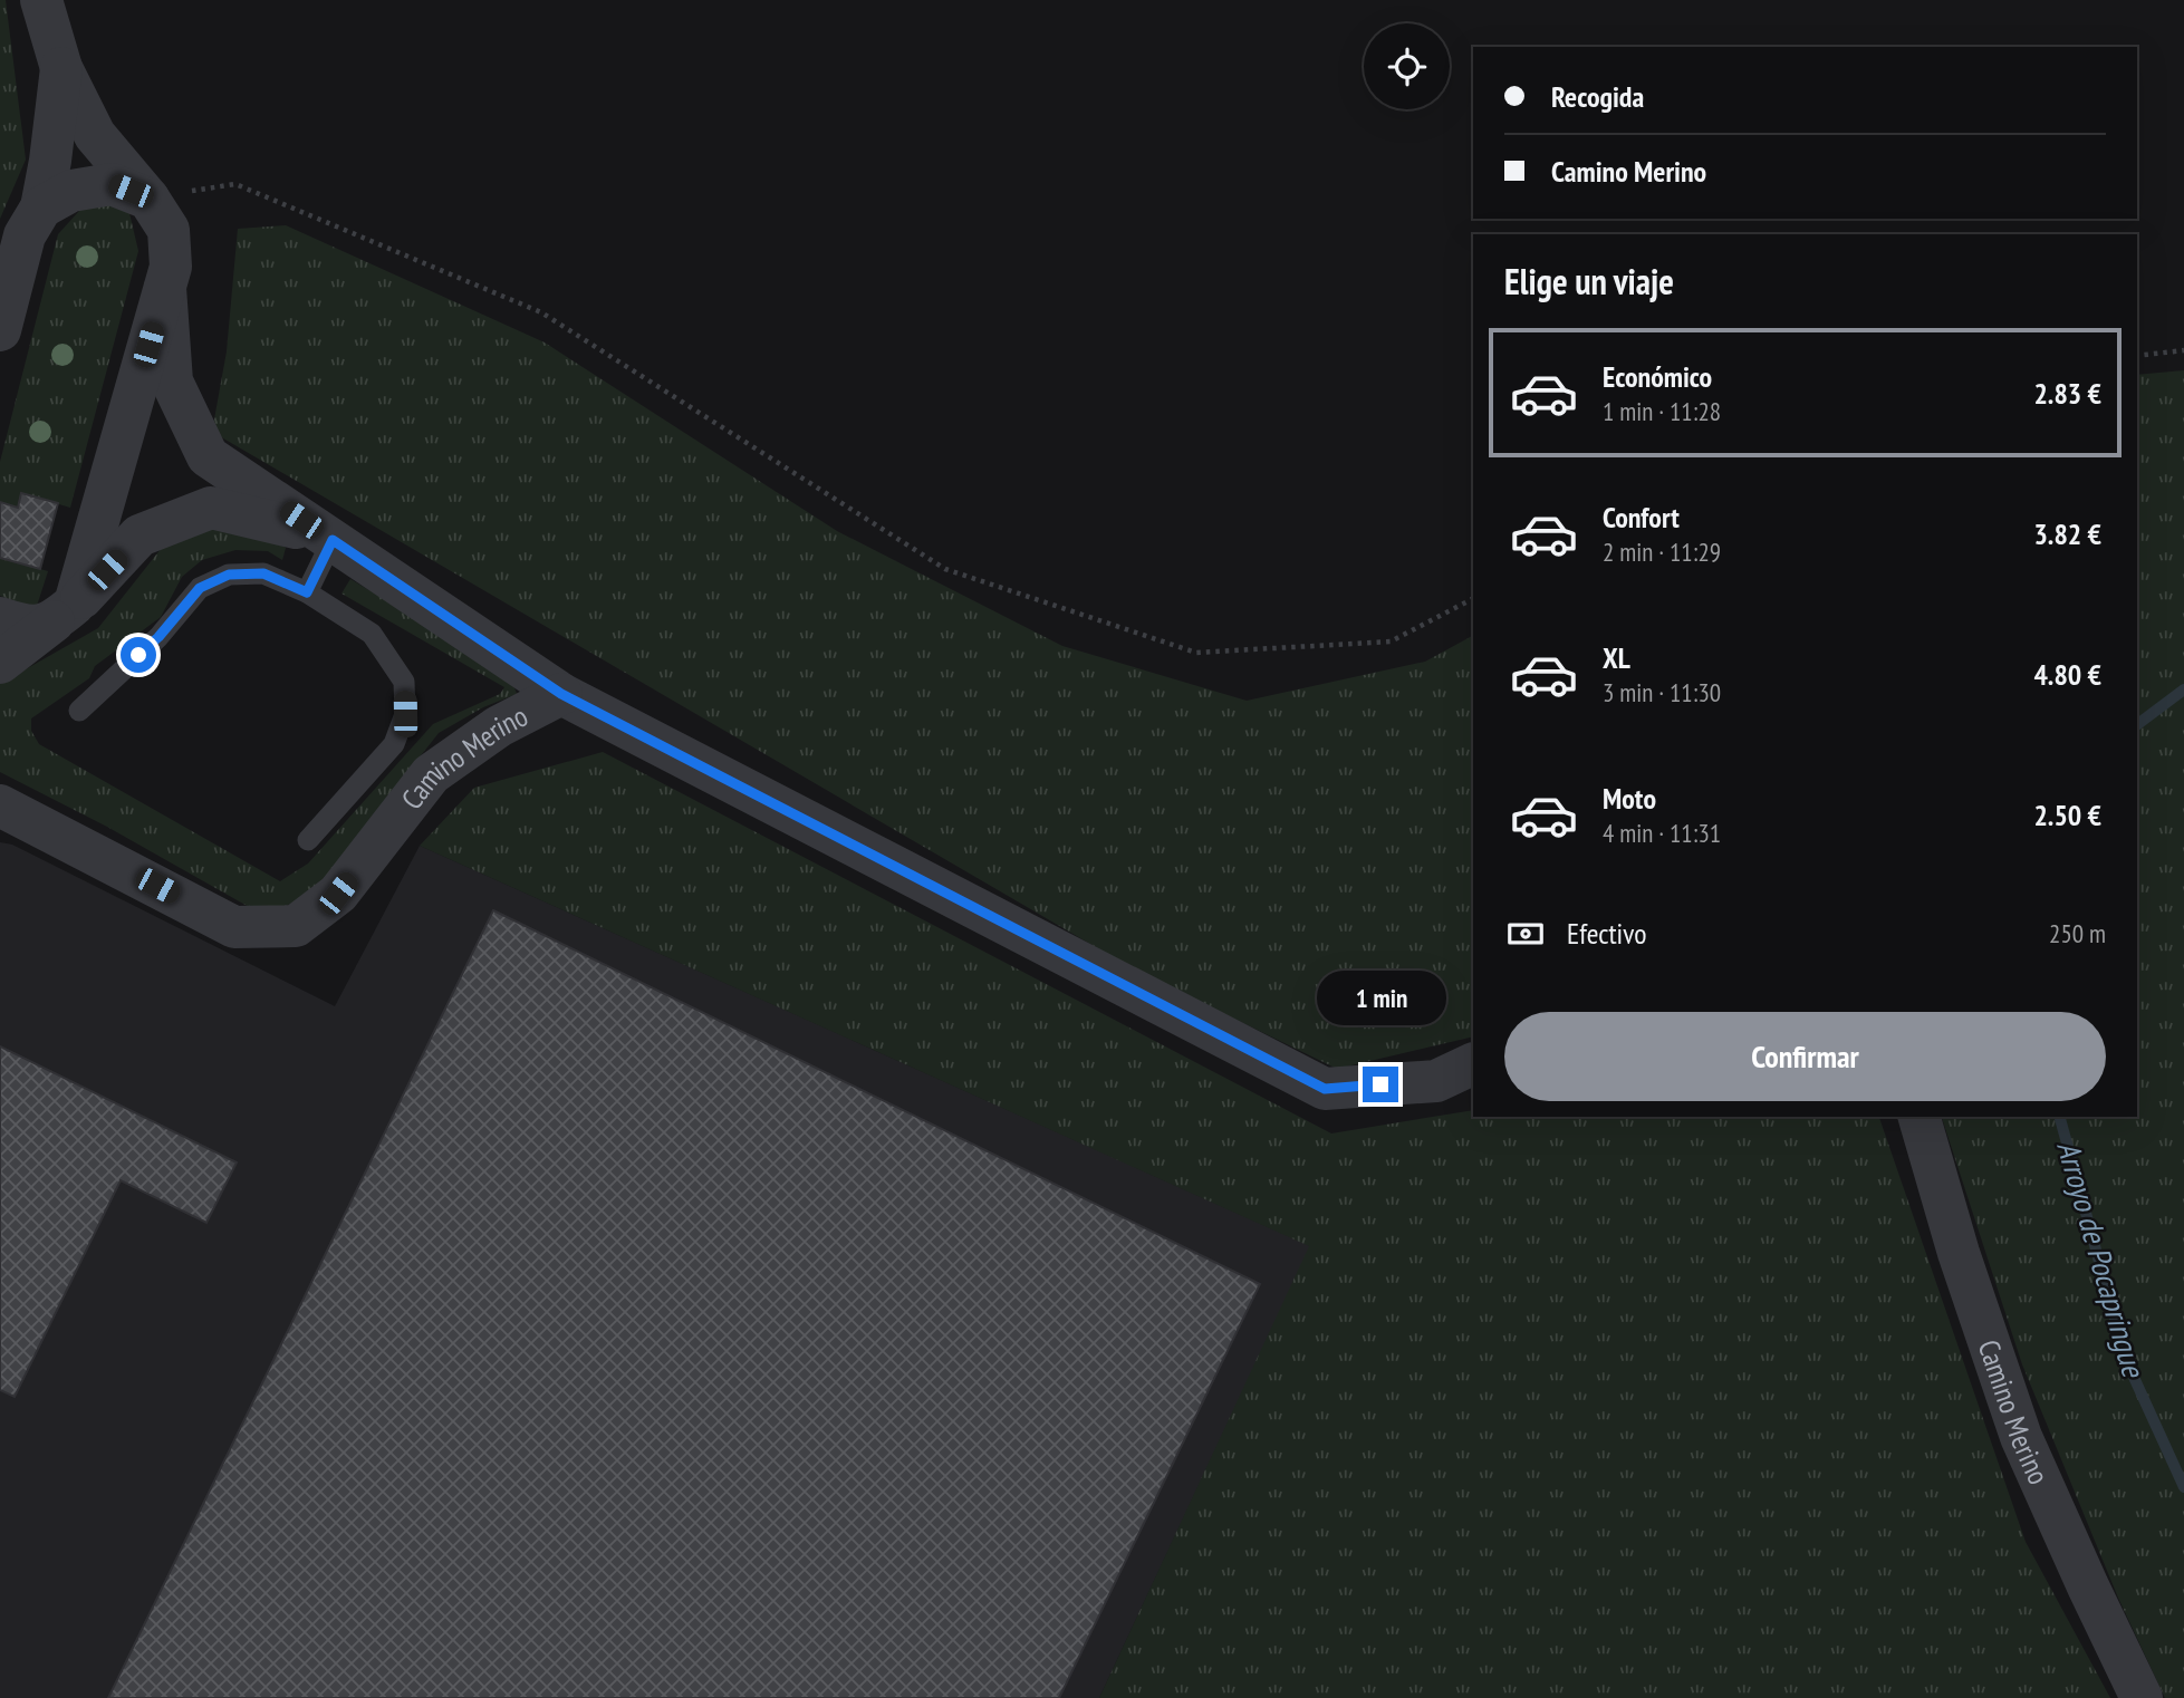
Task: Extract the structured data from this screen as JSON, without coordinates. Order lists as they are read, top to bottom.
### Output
{
  "streets": {
    "street": ["Camino Merino"]
  },
  "water": ["Arroyo de Pocapringue"],
  "page": {
    "banner": ["Recogida", "Camino Merino"],
    "heading": "Elige un viaje",
    "list": [
      {
        "name": "Económico",
        "note": "1 min · 11:28",
        "value": "2.83 €"
      },
      {
        "name": "Confort",
        "note": "2 min · 11:29",
        "value": "3.82 €"
      },
      {
        "name": "XL",
        "note": "3 min · 11:30",
        "value": "4.80 €"
      },
      {
        "name": "Moto",
        "note": "4 min · 11:31",
        "value": "2.50 €"
      }
    ],
    "pay": ["Efectivo", "250 m"],
    "bubble": "1 min",
    "buttons": "Confirmar"
  }
}
